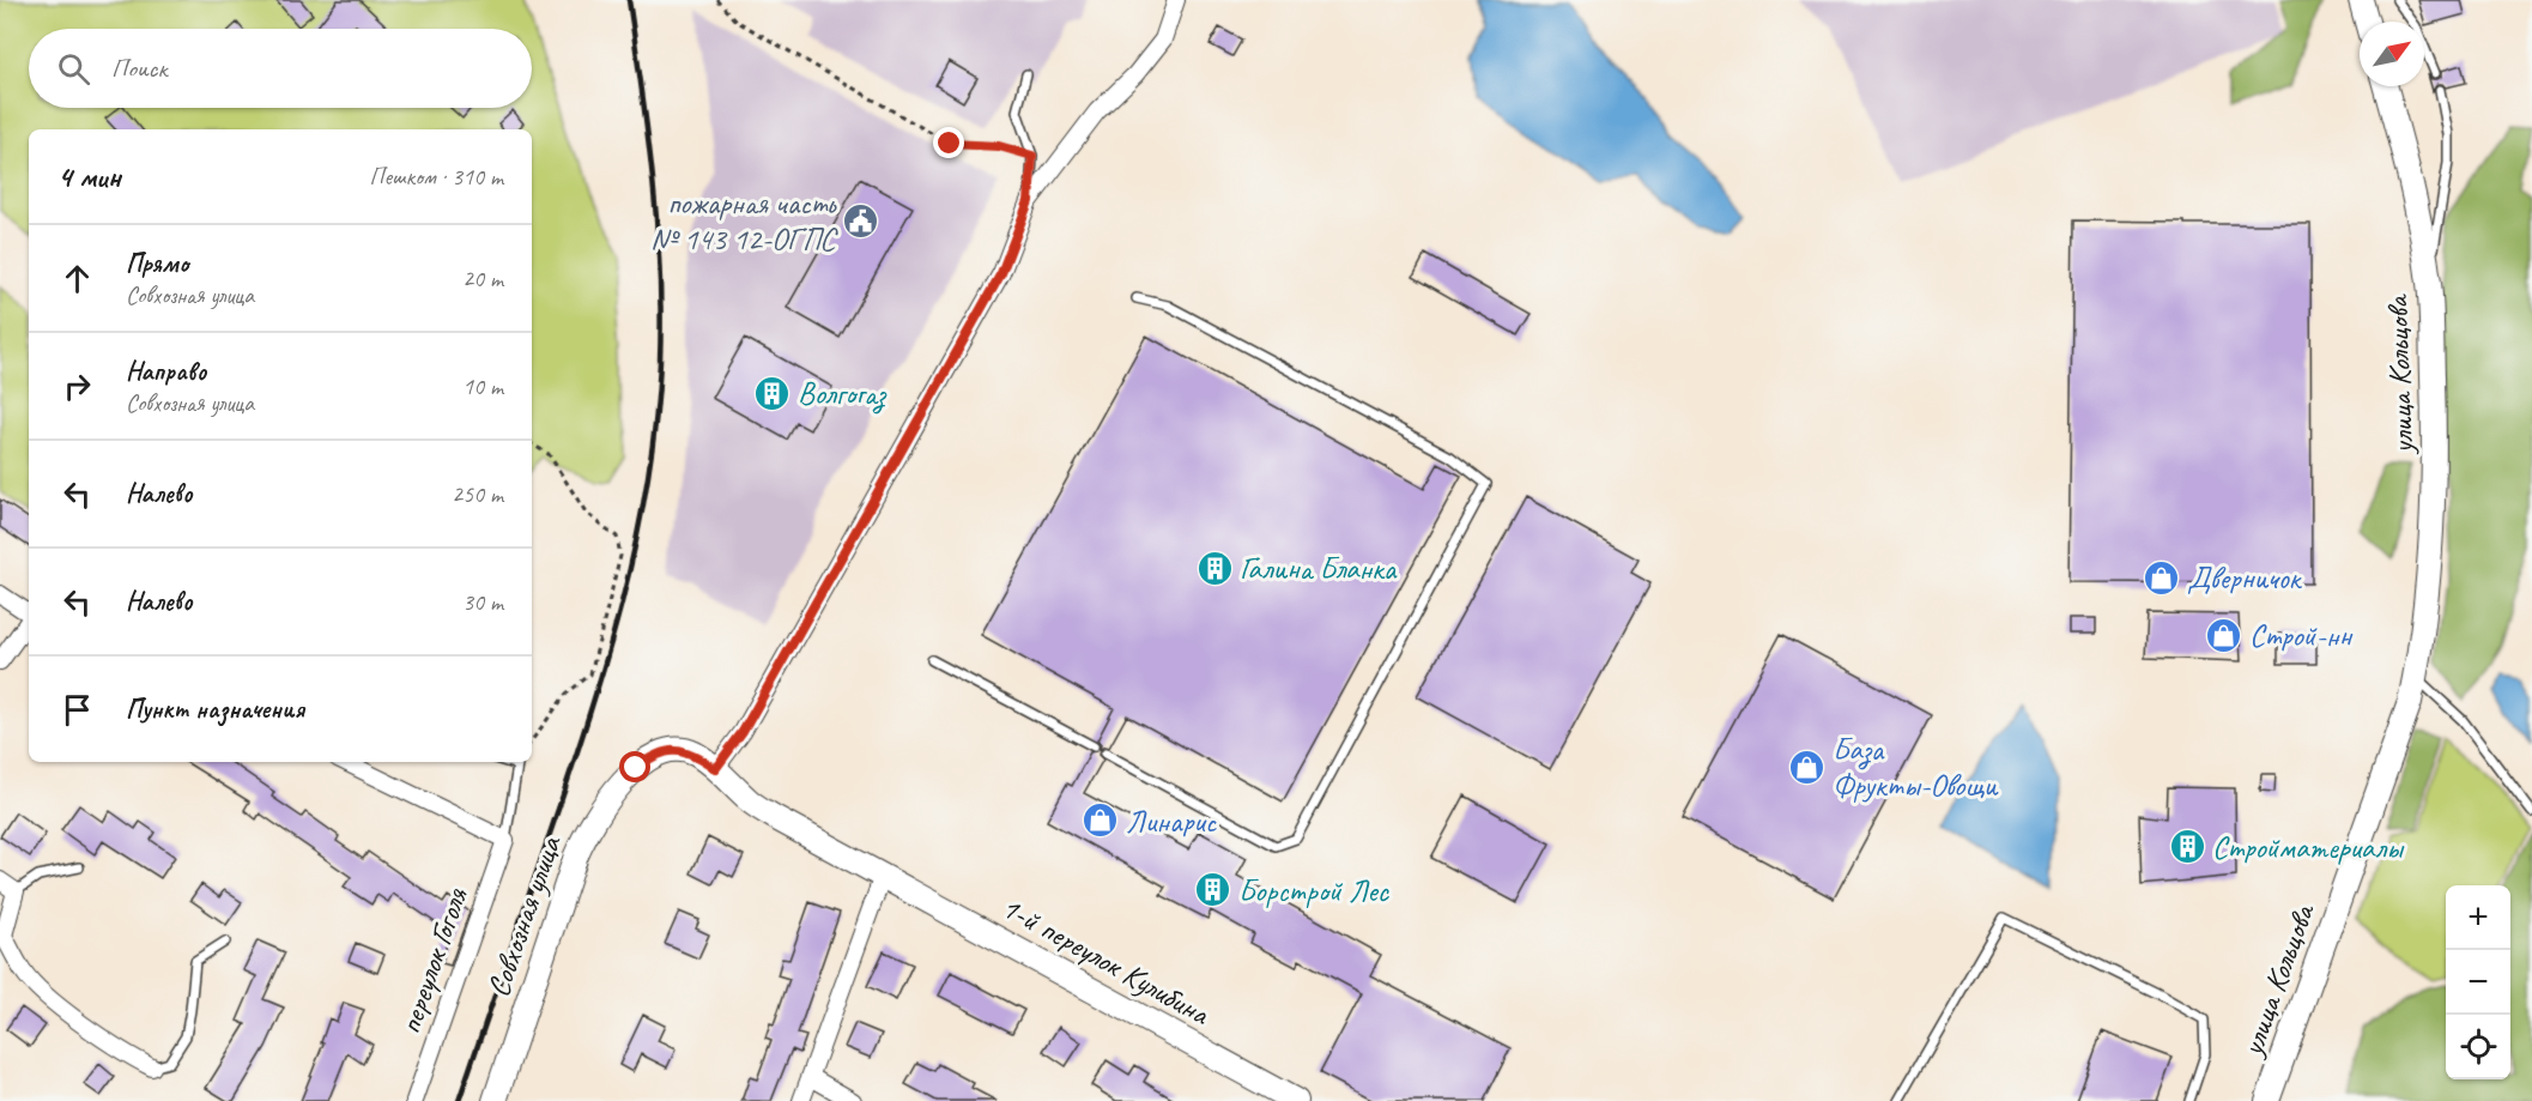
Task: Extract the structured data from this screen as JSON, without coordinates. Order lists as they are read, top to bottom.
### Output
{
  "streets": {
    "street": [
      "улица Кольцова",
      "Совхозная улица",
      "1-й переулок Кулибина",
      "переулок Гоголя"
    ]
  },
  "crossings": [
    ["Совхозная улица", "1-й переулок Кулибина"]
  ],
  "places": {
    "public building": ["пожарная часть № 143 12-ОГПС"],
    "building": [
      "Волгогаз",
      "Галина Бланка",
      "Стройматериалы",
      "Борстрой Лес"
    ],
    "shop": [
      "Дверничок",
      "Строй-нн",
      "База Фрукты-Овощи",
      "Линарис"
    ]
  },
  "north": "top right",
  "page": {
    "search": "Поиск",
    "heading": ["4 мин", "Пешком · 310 m"],
    "list": [
      ["Прямо", "Совхозная улица", "20 m"],
      ["Направо", "Совхозная улица", "10 m"],
      ["Налево", "250 m"],
      ["Налево", "30 m"],
      "Пункт назначения"
    ],
    "map_buttons": ["+", "−"]
  }
}
